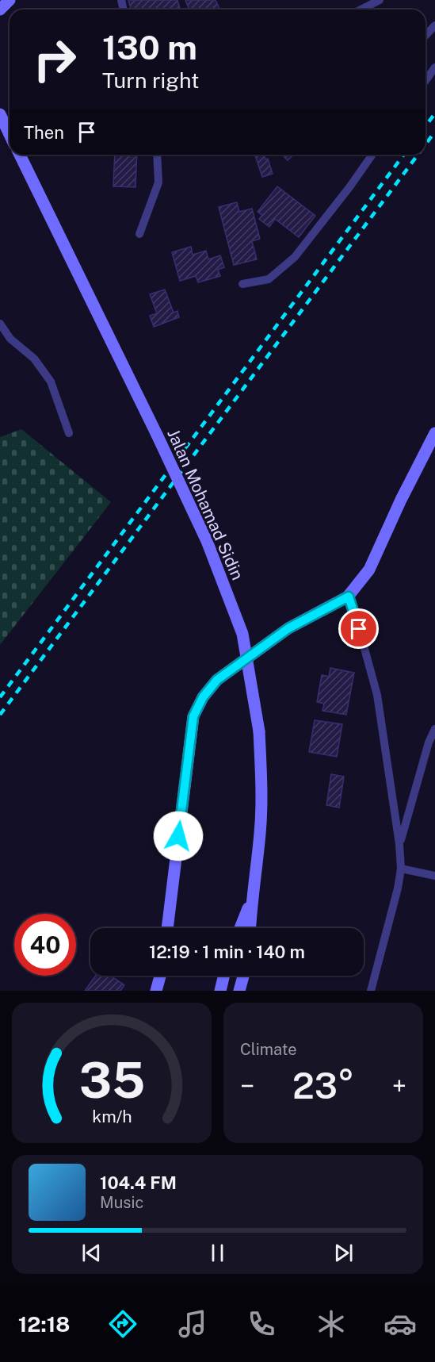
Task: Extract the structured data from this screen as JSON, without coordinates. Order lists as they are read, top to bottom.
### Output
{
  "streets": {
    "main road": ["Jalan Mohamad Sidin"]
  },
  "page": {
    "turn": ["130 m", "Turn right"],
    "then": "Then",
    "limit": "40",
    "trip": "12:19 · 1 min · 140 m",
    "tile": "Climate",
    "heat": ["−", "23°", "+"],
    "song": ["104.4 FM", "Music"],
    "tabs": "12:18",
    "gauge": ["35", "km/h"]
  }
}
